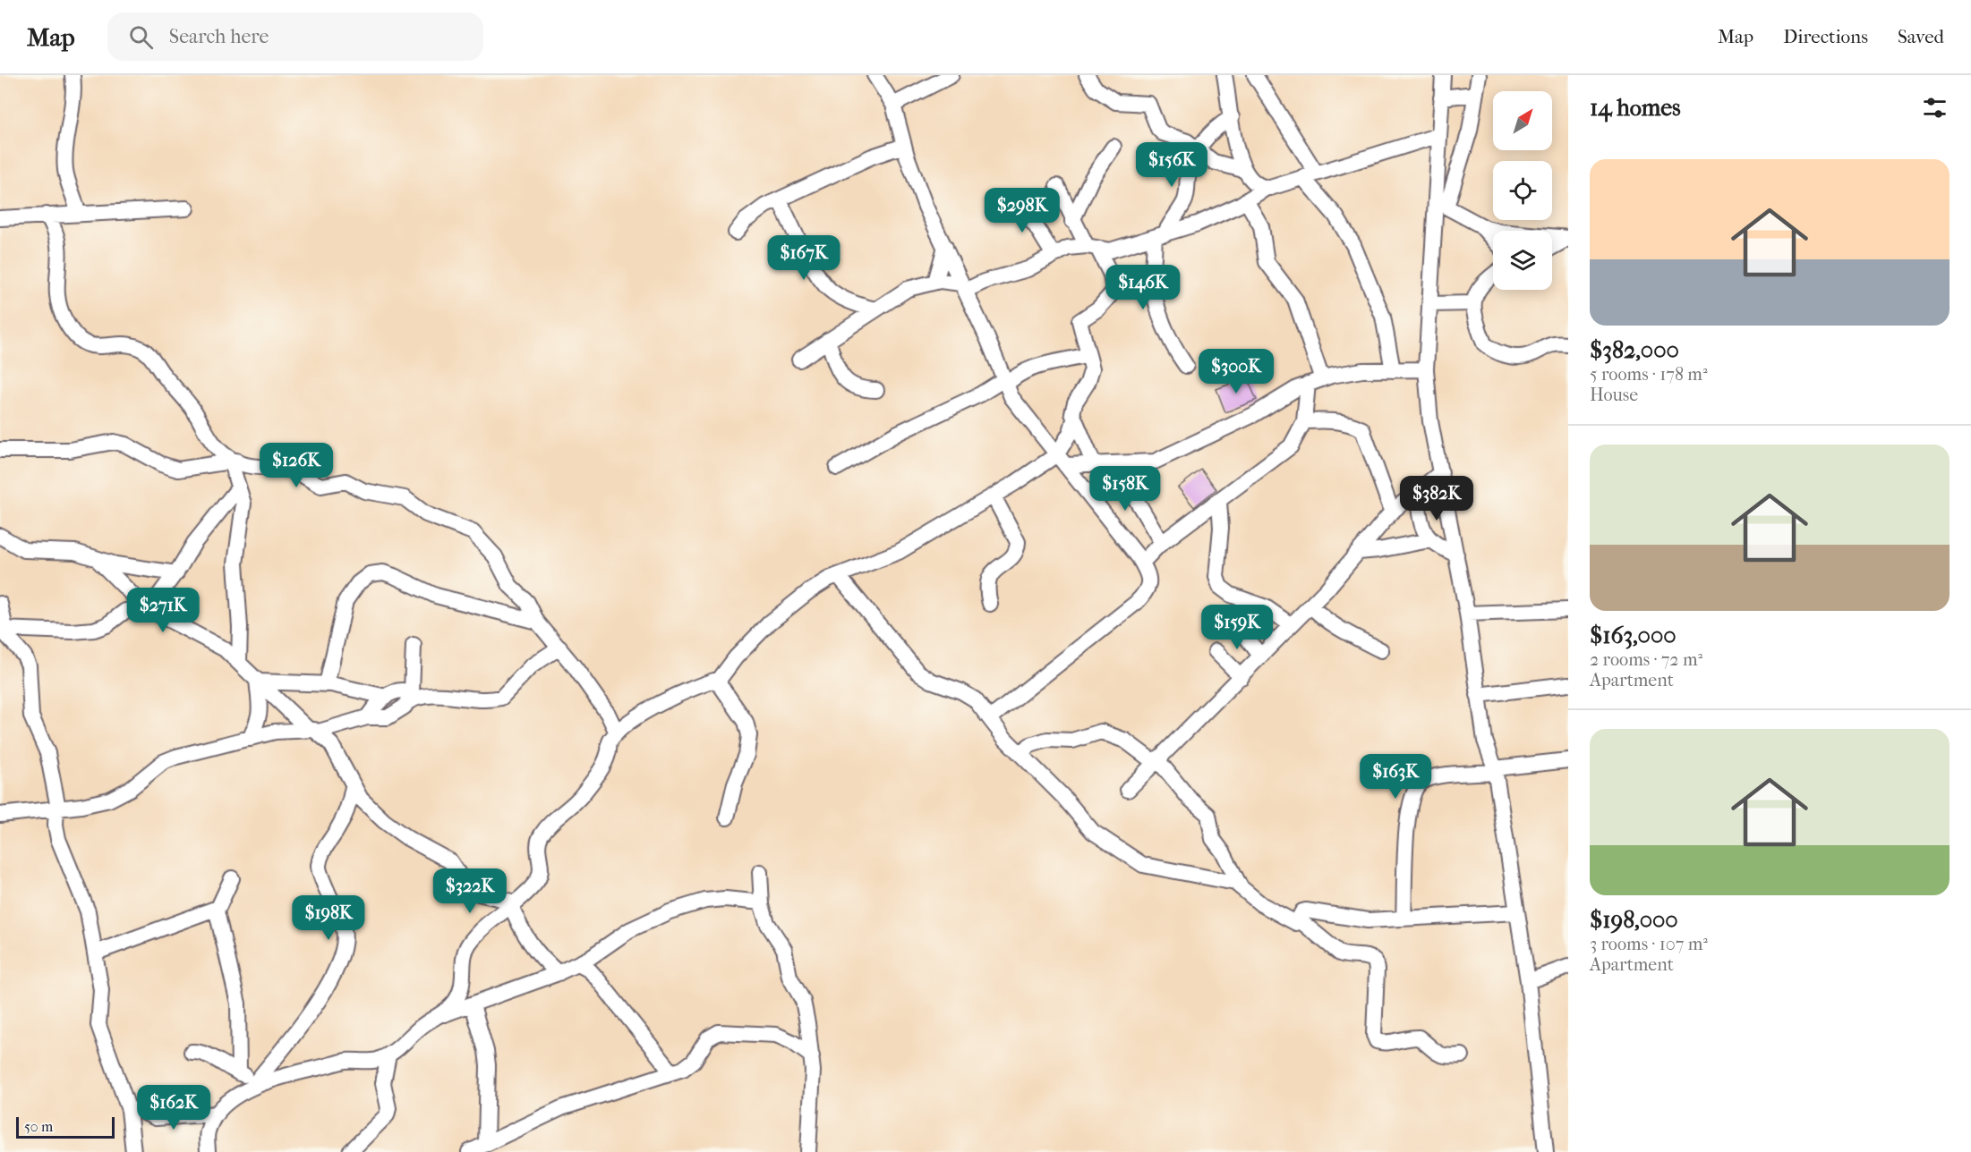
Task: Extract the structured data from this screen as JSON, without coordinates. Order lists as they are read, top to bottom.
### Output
{
  "scale_bar": "50 m",
  "north": "top right",
  "page": {
    "header": "Map",
    "search": "Search here",
    "nav": ["Map", "Directions", "Saved"],
    "heading": "14 homes",
    "list": [
      {
        "name": "$382,000",
        "note": "5 rooms · 178 m² · House"
      },
      {
        "name": "$163,000",
        "note": "2 rooms · 72 m² · Apartment"
      },
      {
        "name": "$198,000",
        "note": "3 rooms · 107 m² · Apartment"
      }
    ],
    "price": [
      "$156K",
      "$298K",
      "$167K",
      "$146K",
      "$300K",
      "$126K",
      "$158K",
      "$382K",
      "$271K",
      "$159K",
      "$163K",
      "$322K",
      "$198K",
      "$162K"
    ],
    "scale": "50 m"
  }
}
